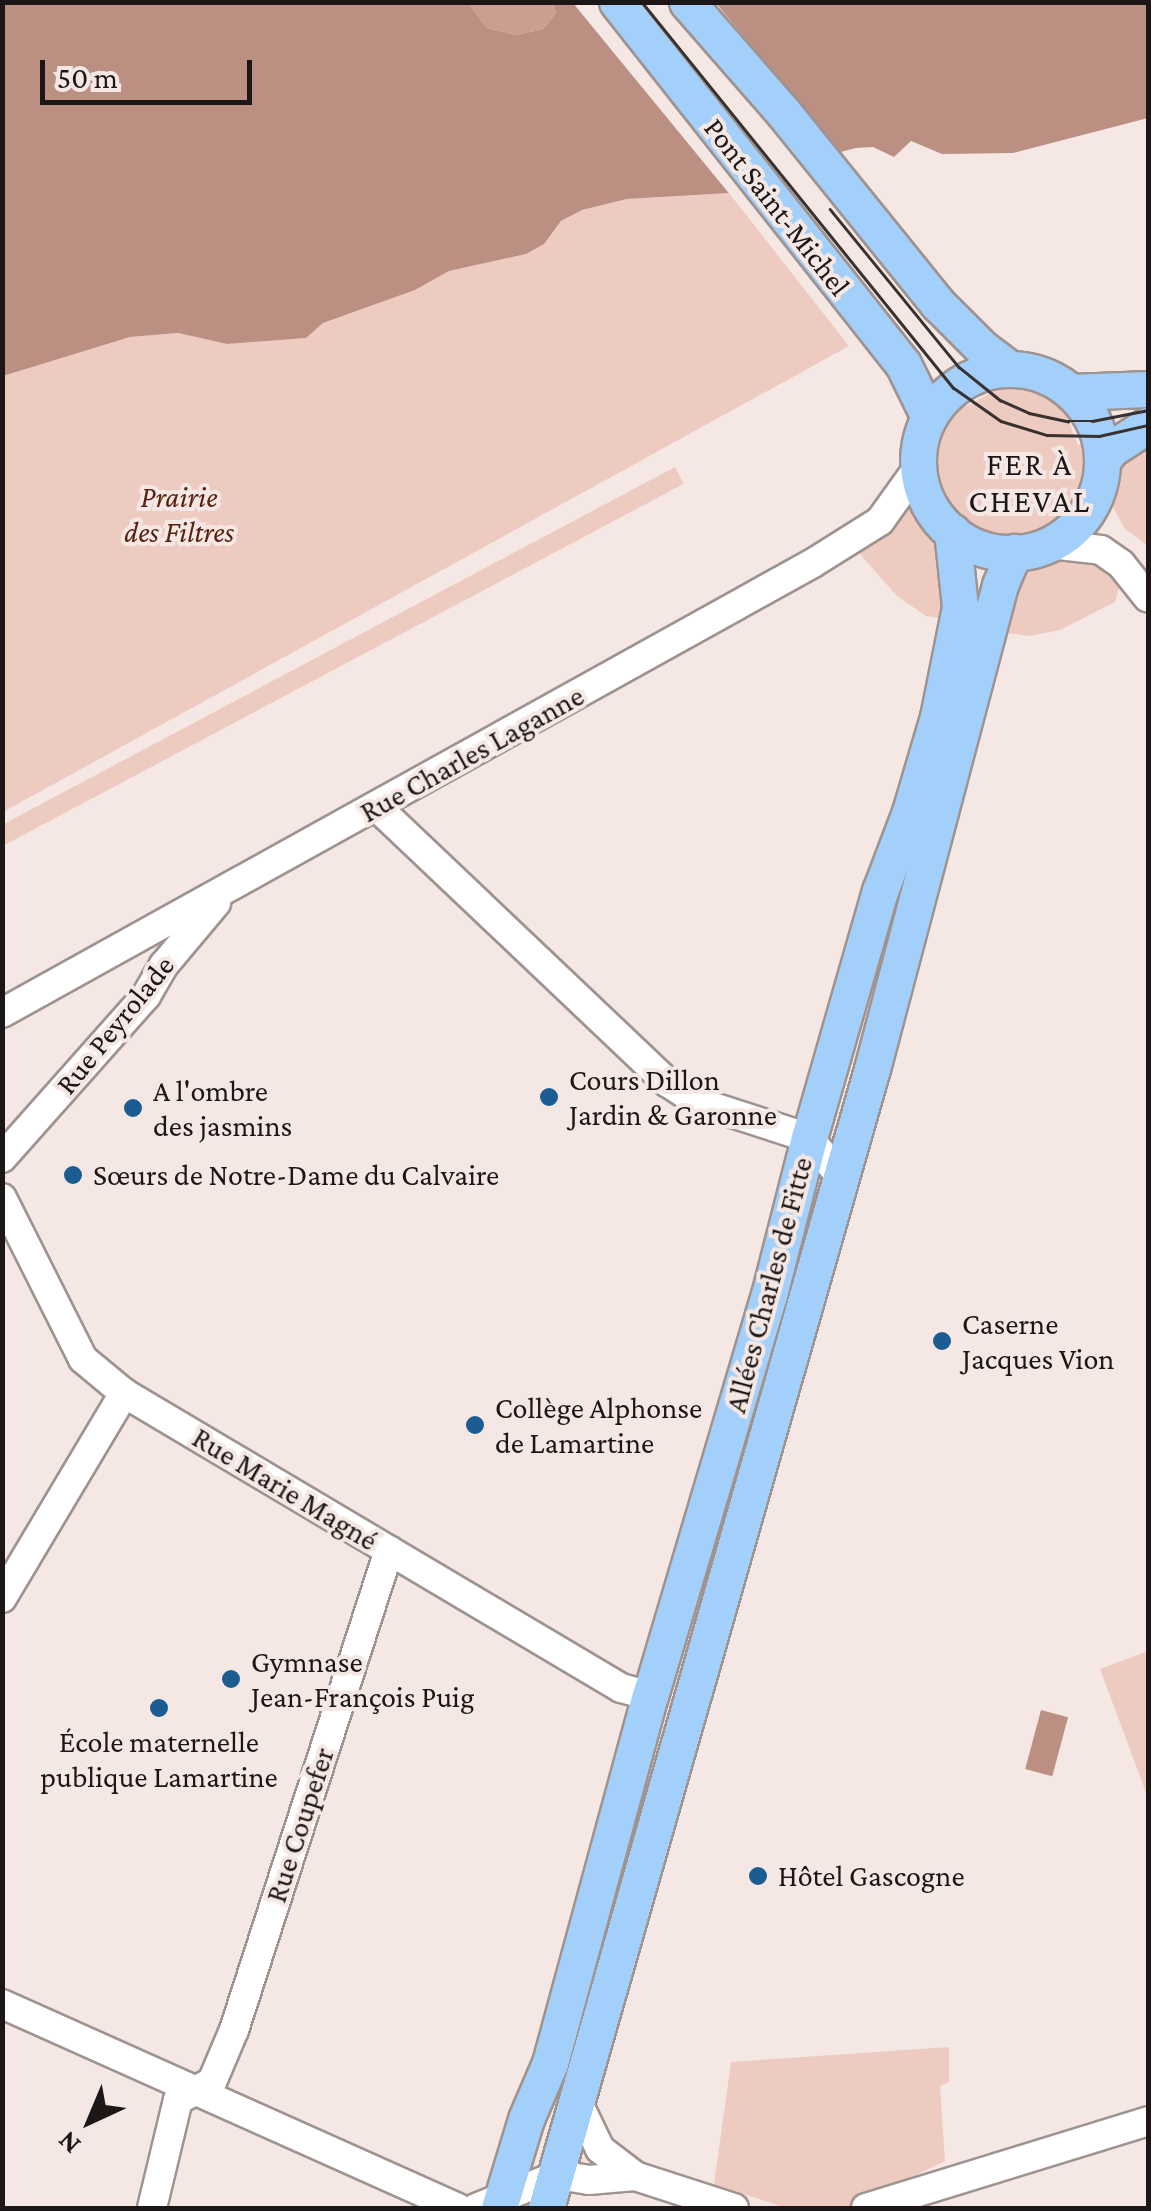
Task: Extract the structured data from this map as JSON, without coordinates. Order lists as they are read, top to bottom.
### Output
{
  "streets": {
    "main road": ["Pont Saint-Michel", "Allées Charles de Fitte"],
    "street": [
      "Rue Charles Laganne",
      "Rue Peyrolade",
      "Rue Marie Magné",
      "Rue Coupefer"
    ]
  },
  "crossings": [
    ["Pont Saint-Michel", "Rue Charles Laganne"],
    ["Pont Saint-Michel", "Allées Charles de Fitte"],
    ["Rue Charles Laganne", "Rue Peyrolade"],
    ["Rue Charles Laganne", "Allées Charles de Fitte"],
    ["Allées Charles de Fitte", "Rue Marie Magné"],
    ["Rue Marie Magné", "Rue Coupefer"]
  ],
  "districts": ["FER À CHEVAL"],
  "parks": ["Prairie des Filtres"],
  "places": [
    "Cours Dillon Jardin & Garonne",
    "A l'ombre des jasmins",
    "Sœurs de Notre-Dame du Calvaire",
    "Caserne Jacques Vion",
    "Collège Alphonse de Lamartine",
    "Gymnase Jean-François Puig",
    "École maternelle publique Lamartine",
    "Hôtel Gascogne"
  ],
  "scale_bar": "50 m",
  "north": "bottom left"
}
